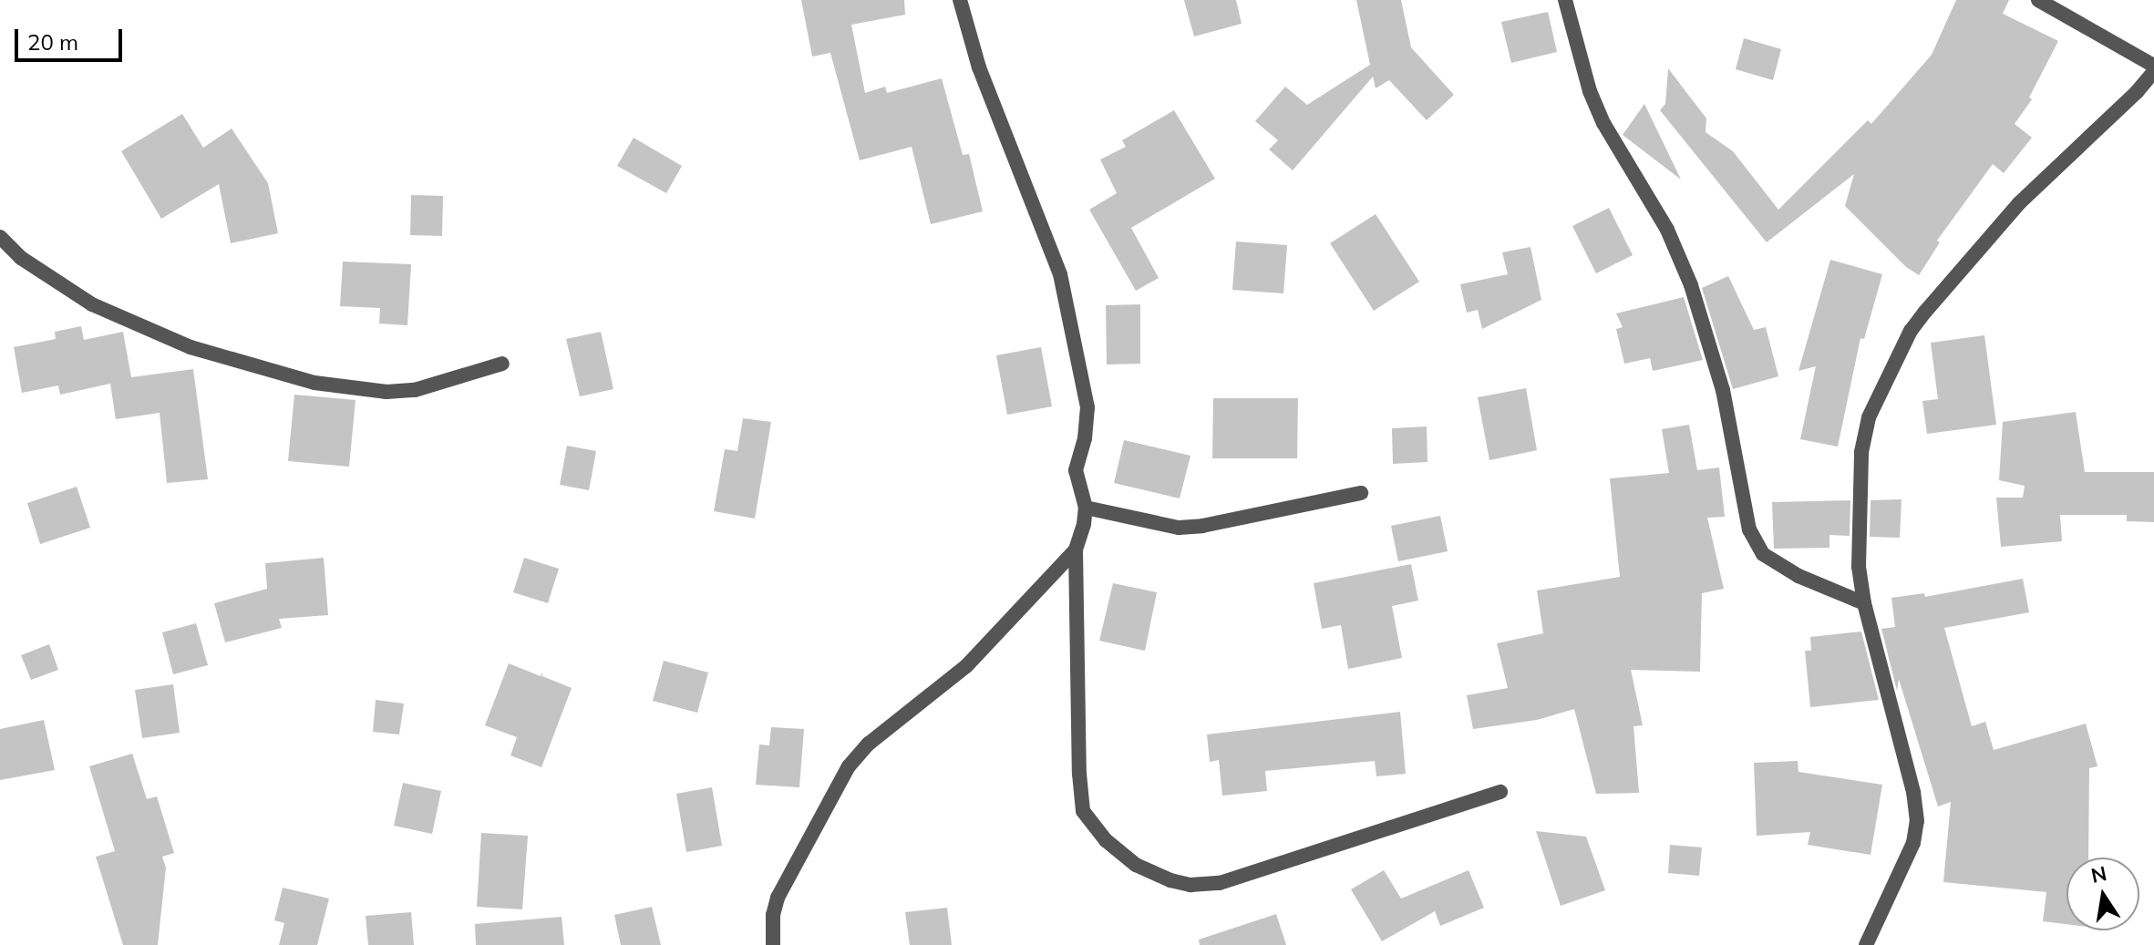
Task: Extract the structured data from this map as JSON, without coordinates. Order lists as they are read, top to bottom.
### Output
{
  "scale_bar": "20 m",
  "north": "top"
}
